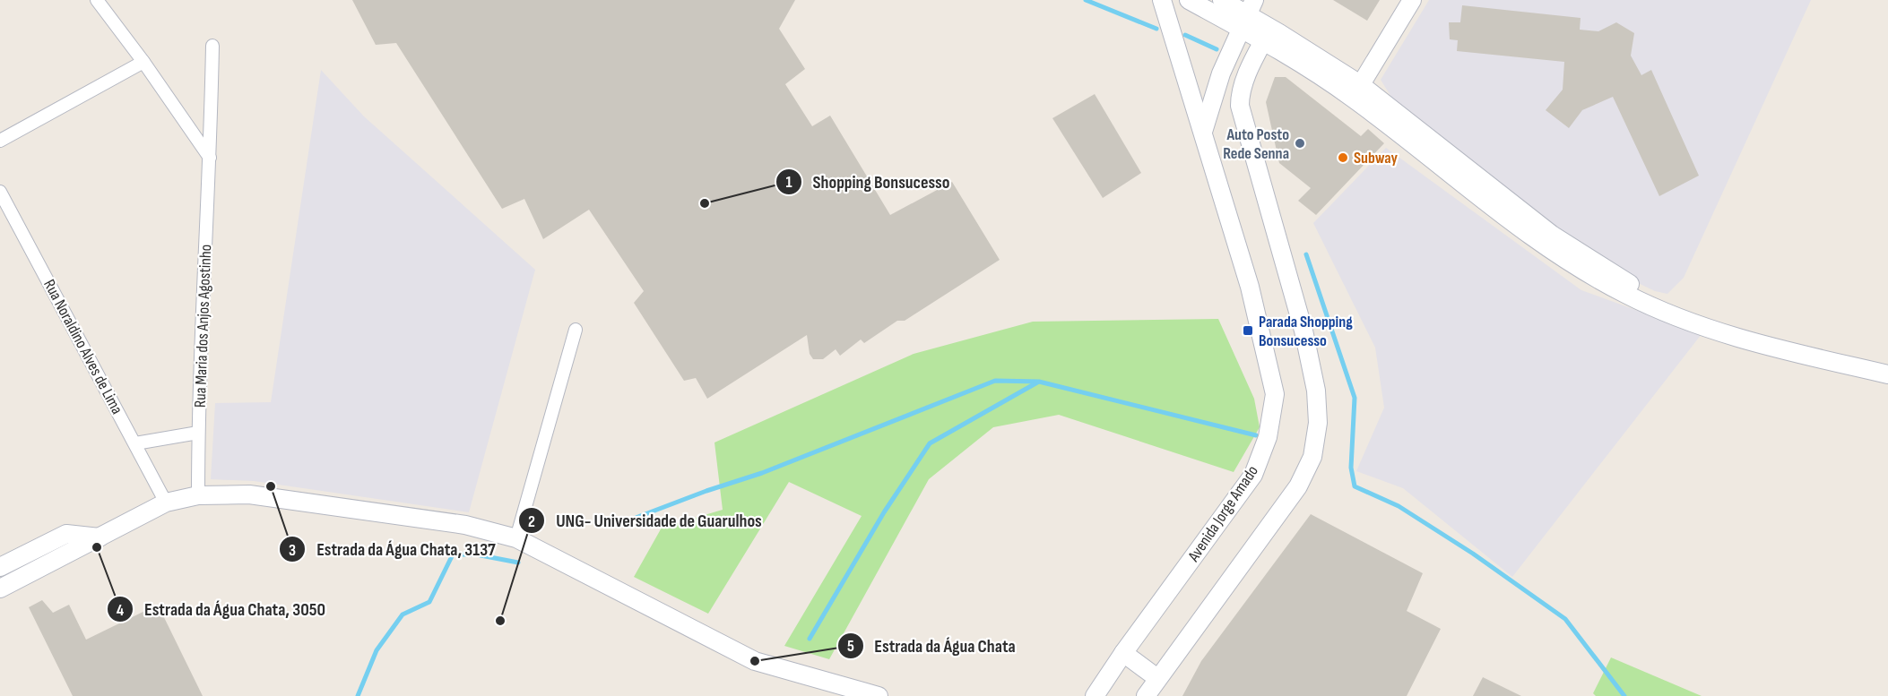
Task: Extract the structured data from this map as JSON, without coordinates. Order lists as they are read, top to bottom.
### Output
{
  "streets": {
    "street": ["Rua Maria dos Anjos Agostinho", "Rua Noraldino Alves de Lima", "Avenida Jorge Amado"]
  },
  "places": {
    "other": [
      "Auto Posto Rede Senna",
      "Subway",
      "Shopping Bonsucesso",
      "Estrada da Água Chata, 3137",
      "Estrada da Água Chata, 3050",
      "UNG- Universidade de Guarulhos",
      "Estrada da Água Chata"
    ],
    "transit": ["Parada Shopping Bonsucesso"]
  }
}
